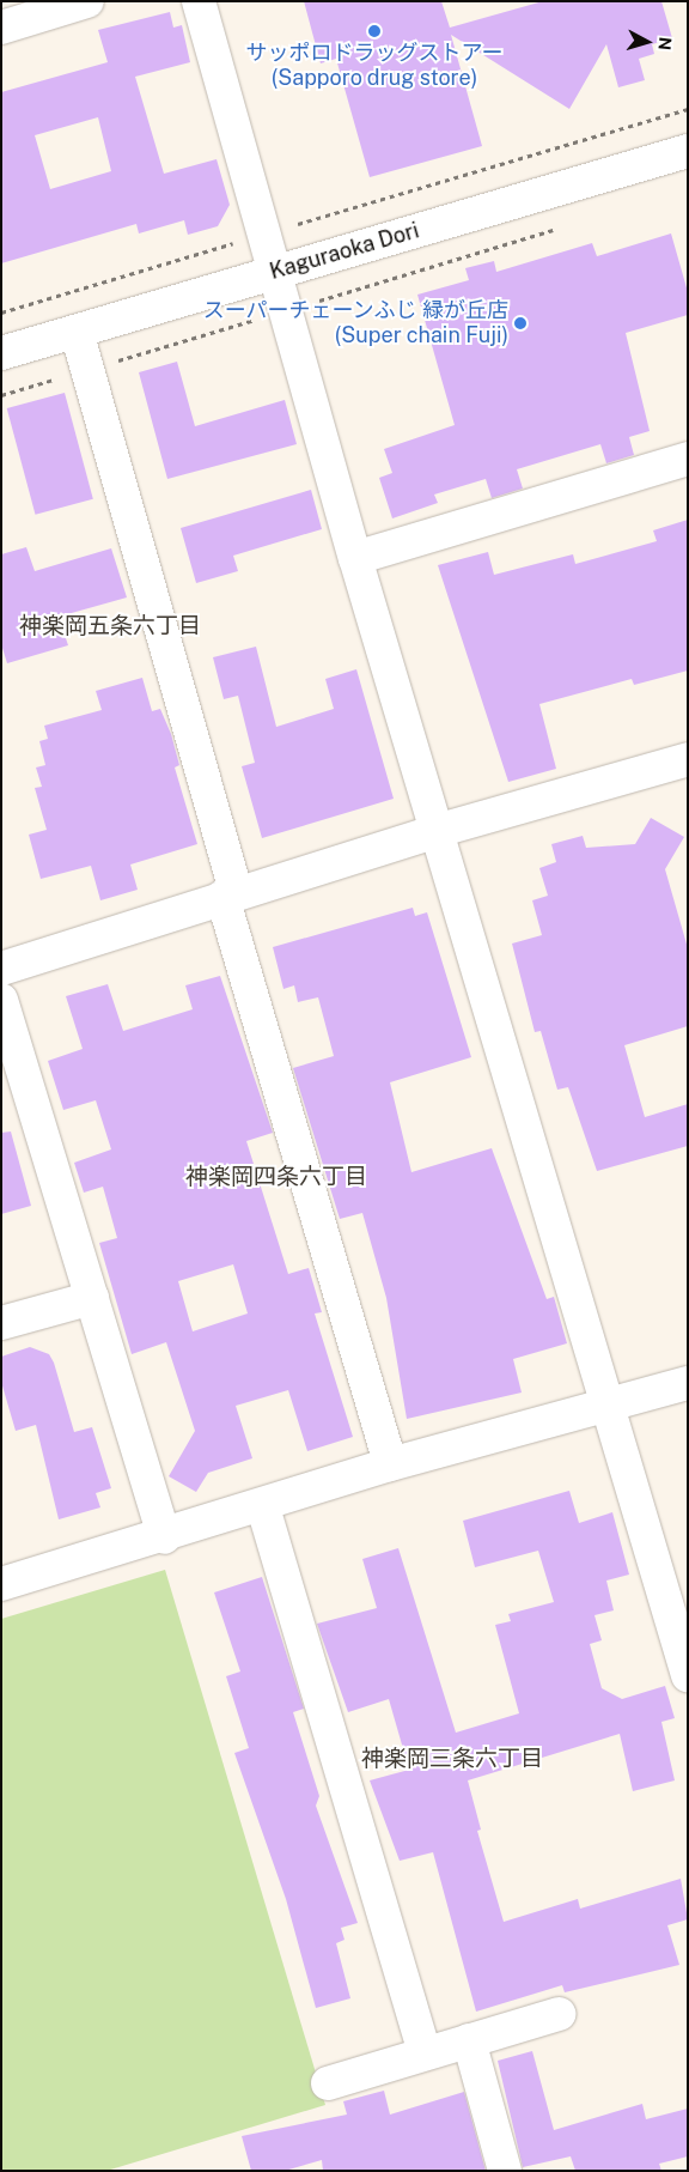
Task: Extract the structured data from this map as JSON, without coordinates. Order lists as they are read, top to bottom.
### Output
{
  "streets": {
    "street": ["Kaguraoka Dori"]
  },
  "districts": ["神楽岡五条六丁目", "神楽岡四条六丁目", "神楽岡三条六丁目"],
  "places": ["サッポロドラッグストアー (Sapporo drug store)", "スーパーチェーンふじ 緑が丘店 (Super chain Fuji)"],
  "north": "right"
}
